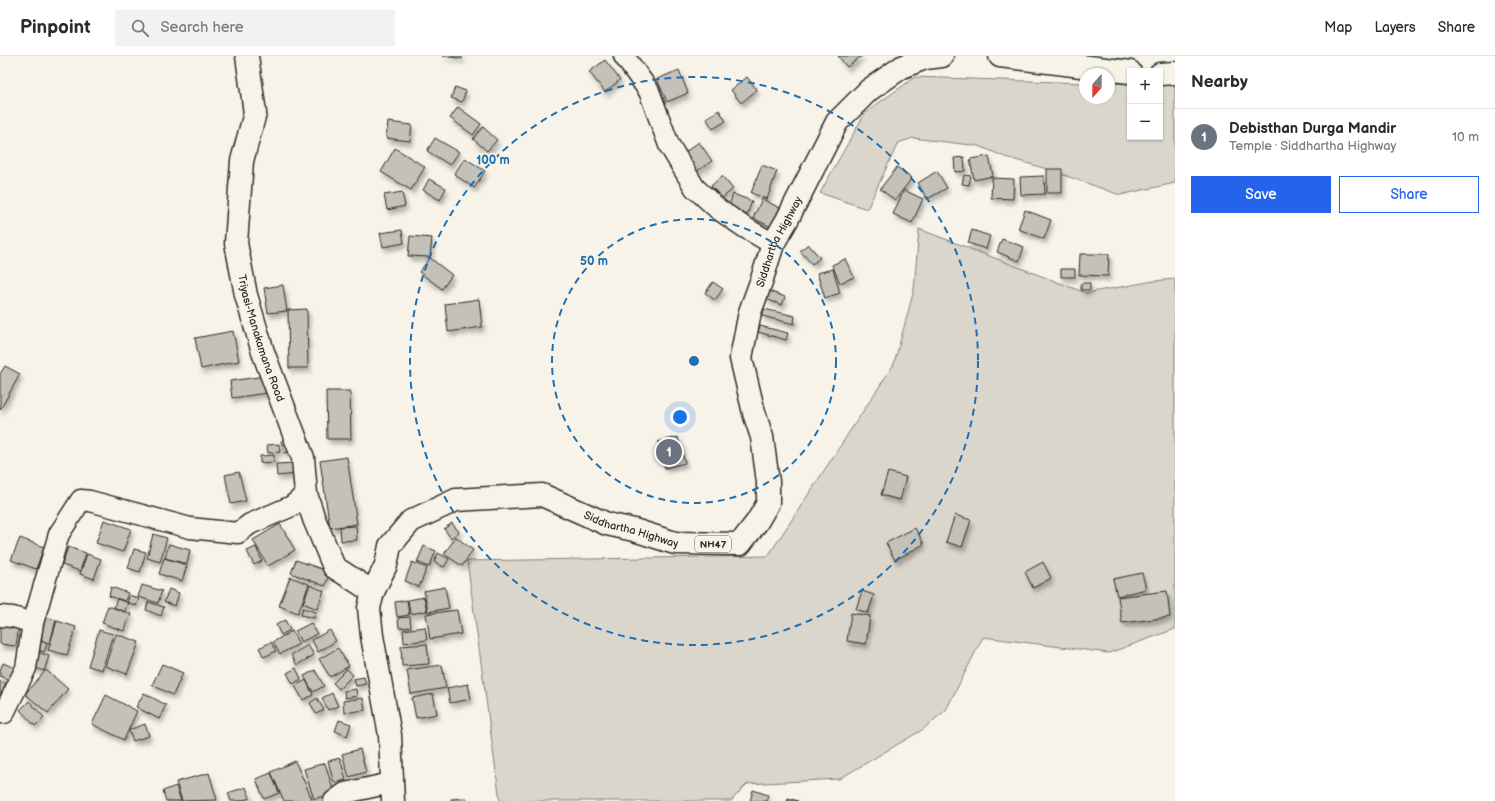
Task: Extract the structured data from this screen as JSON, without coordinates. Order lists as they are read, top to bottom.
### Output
{
  "streets": {
    "main road": ["Siddhartha Highway", "Triyasi-Manakamana Road", "NH47"]
  },
  "crossings": [
    ["Siddhartha Highway", "Triyasi-Manakamana Road"]
  ],
  "north": "bottom",
  "page": {
    "header": "Pinpoint",
    "search": "Search here",
    "nav": ["Map", "Layers", "Share"],
    "heading": "Nearby",
    "map_buttons": ["+", "−"],
    "list": [
      {
        "mark": "1",
        "name": "Debisthan Durga Mandir",
        "note": "Temple · Siddhartha Highway",
        "value": "10 m"
      }
    ],
    "buttons": ["Save", "Share"],
    "pins": "1"
  },
  "rings": ["100 m", "50 m"]
}
